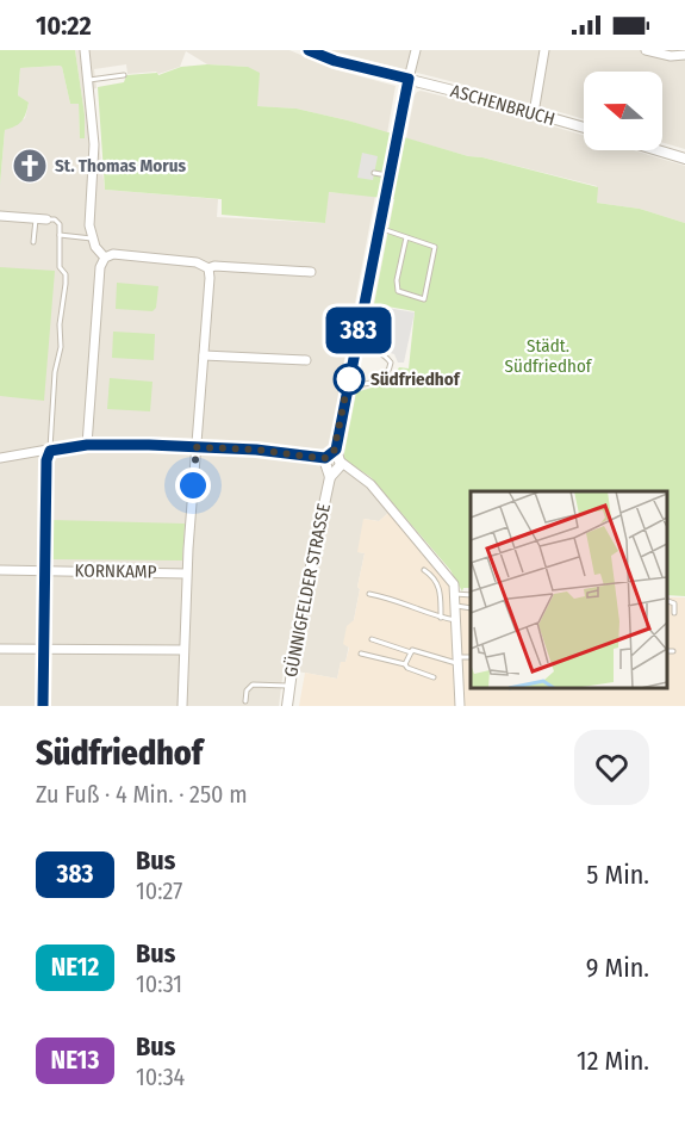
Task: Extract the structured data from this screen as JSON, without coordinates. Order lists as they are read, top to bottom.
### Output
{
  "streets": {
    "street": ["ASCHENBRUCH", "KORNKAMP", "GÜNNIGFELDER STRASSE"]
  },
  "crossings": [
    ["ASCHENBRUCH", "GÜNNIGFELDER STRASSE"]
  ],
  "parks": ["Städt. Südfriedhof"],
  "places": {
    "church": ["St. Thomas Morus"],
    "other": ["Südfriedhof"]
  },
  "lines": ["bus line 383"],
  "north": "left",
  "page": {
    "status": "10:22",
    "on_map": "383",
    "heading": ["Südfriedhof", "Zu Fuß · 4 Min. · 250 m"],
    "list": [
      {
        "mark": "383",
        "name": "Bus",
        "note": "10:27",
        "value": "5 Min."
      },
      {
        "mark": "NE12",
        "name": "Bus",
        "note": "10:31",
        "value": "9 Min."
      },
      {
        "mark": "NE13",
        "name": "Bus",
        "note": "10:34",
        "value": "12 Min."
      }
    ]
  }
}
